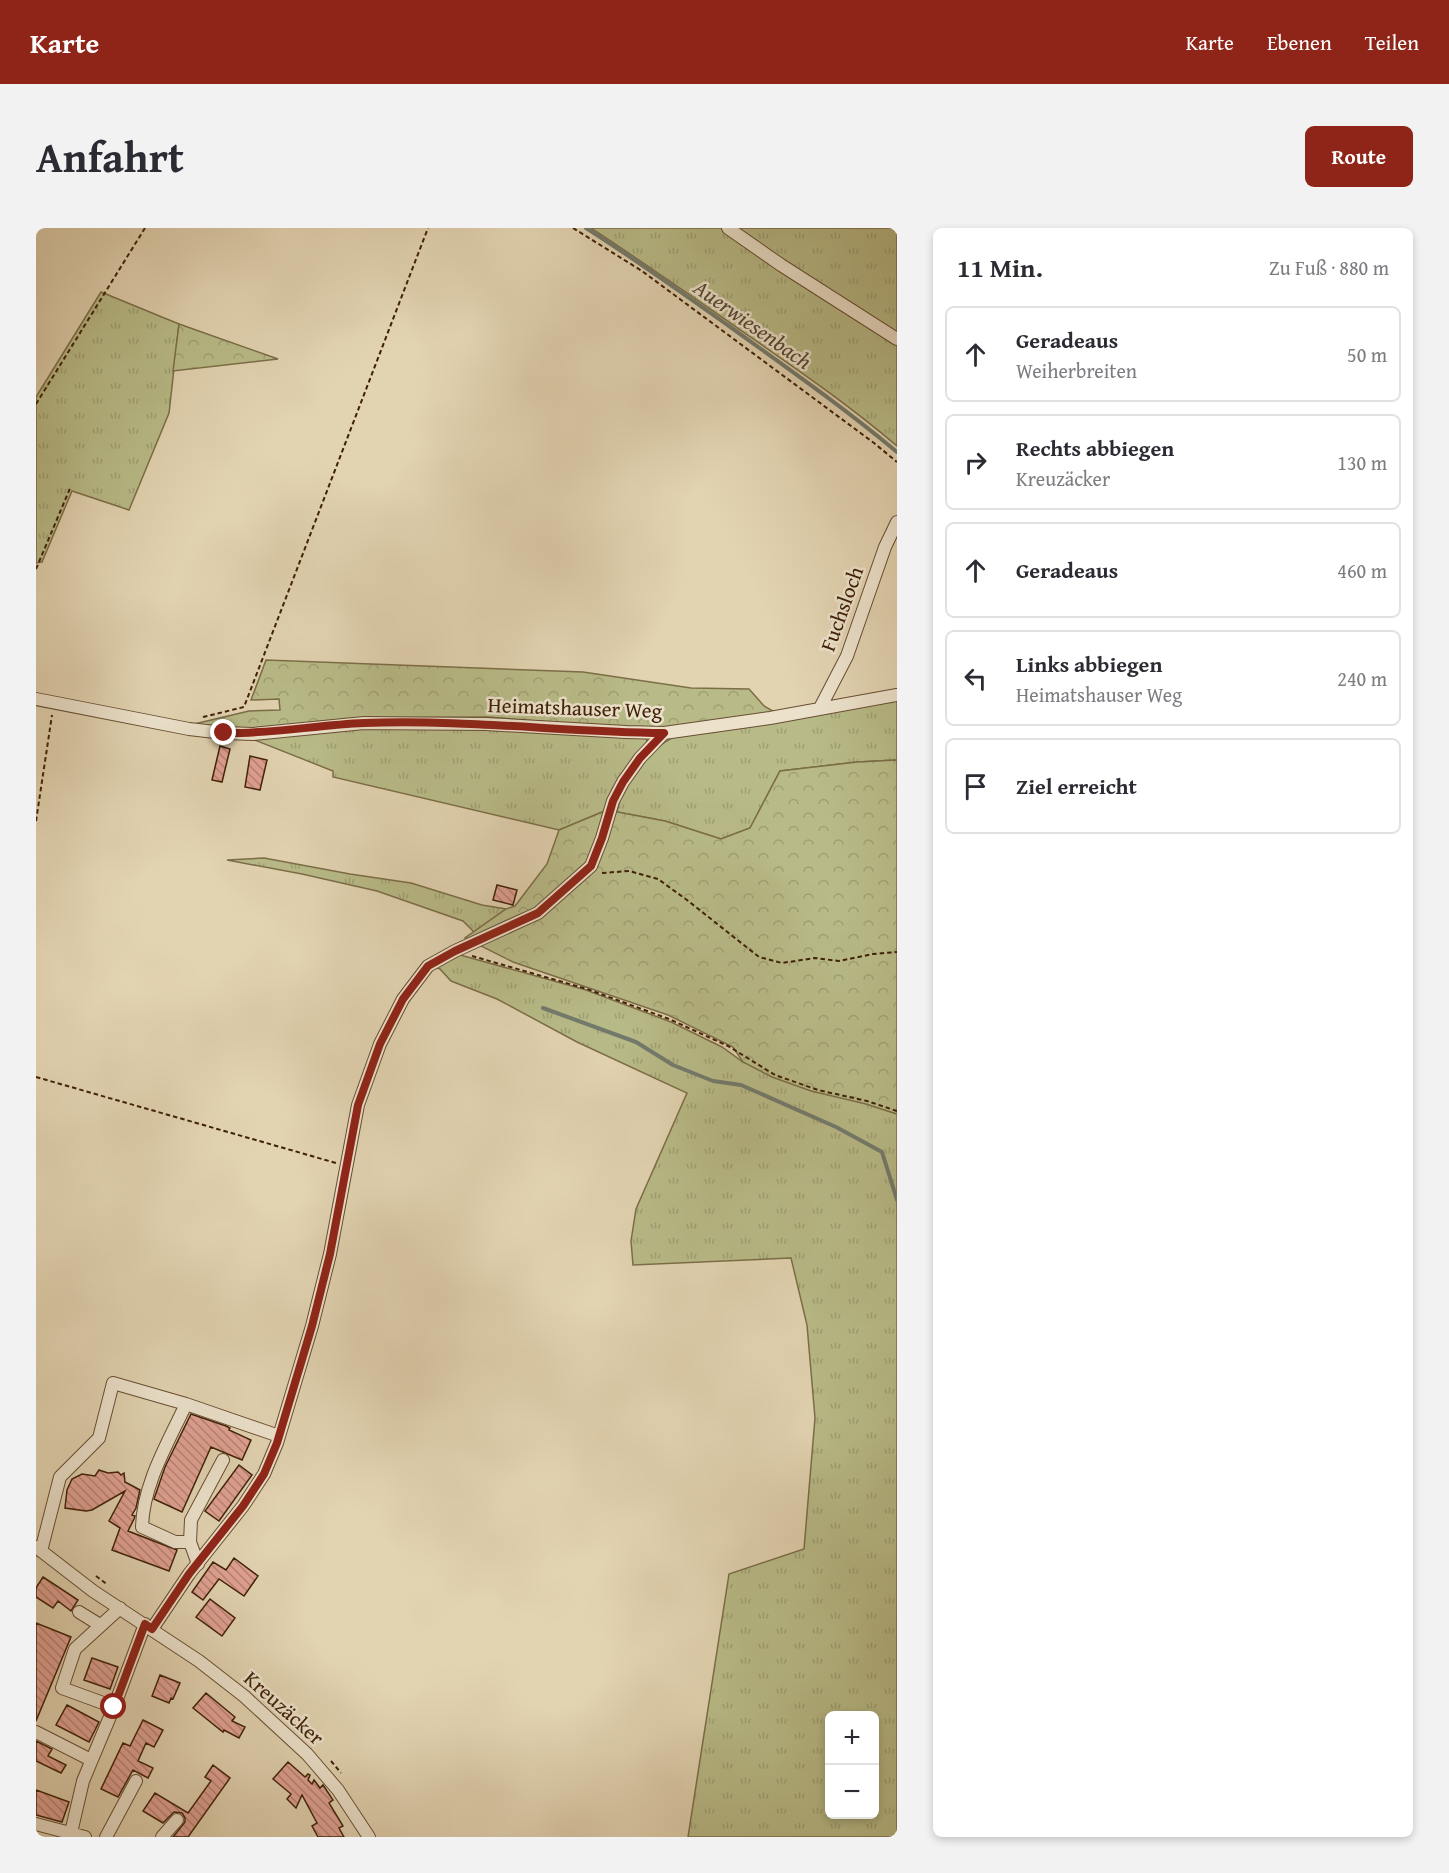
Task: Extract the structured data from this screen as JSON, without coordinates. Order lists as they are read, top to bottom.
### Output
{
  "streets": {
    "street": ["Fuchsloch", "Heimatshauser Weg", "Kreuzäcker"]
  },
  "crossings": [
    ["Fuchsloch", "Heimatshauser Weg"]
  ],
  "water": ["Auerwiesenbach"],
  "page": {
    "header": "Karte",
    "nav": ["Karte", "Ebenen", "Teilen"],
    "title": "Anfahrt",
    "buttons": "Route",
    "heading": ["11 Min.", "Zu Fuß · 880 m"],
    "list": [
      ["Geradeaus", "Weiherbreiten", "50 m"],
      ["Rechts abbiegen", "Kreuzäcker", "130 m"],
      ["Geradeaus", "460 m"],
      ["Links abbiegen", "Heimatshauser Weg", "240 m"],
      "Ziel erreicht"
    ],
    "map_buttons": ["+", "−"]
  }
}
